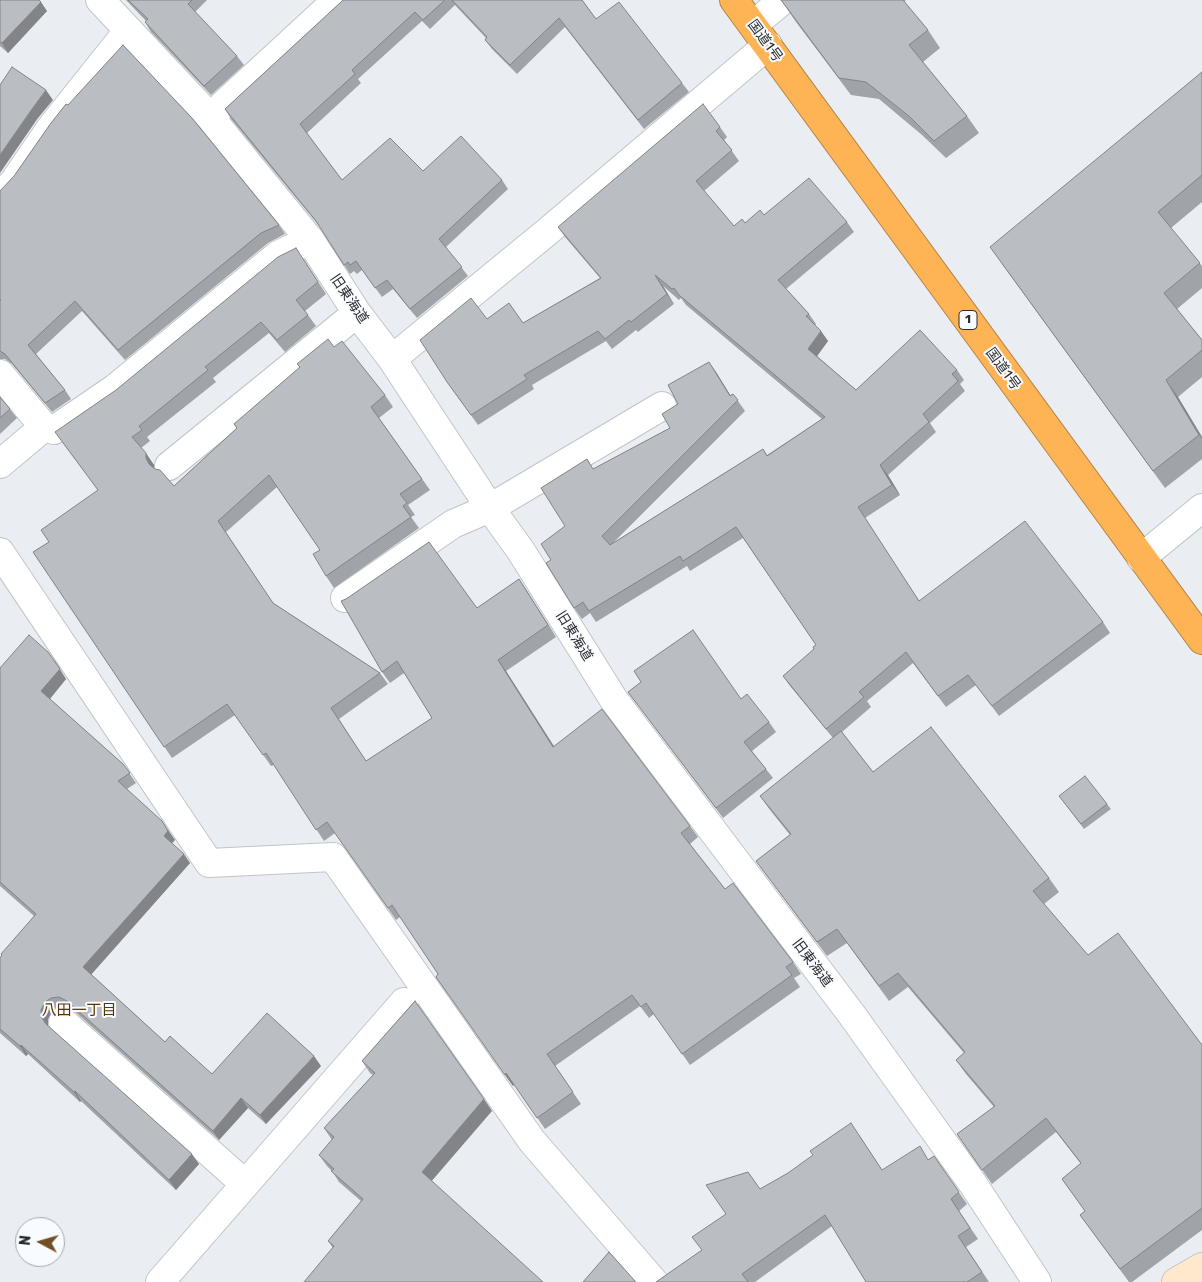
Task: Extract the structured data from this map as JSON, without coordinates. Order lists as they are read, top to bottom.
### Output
{
  "streets": {
    "highway": ["国道1号", "1"],
    "street": ["旧東海道"]
  },
  "districts": ["八田一丁目"],
  "north": "left"
}
